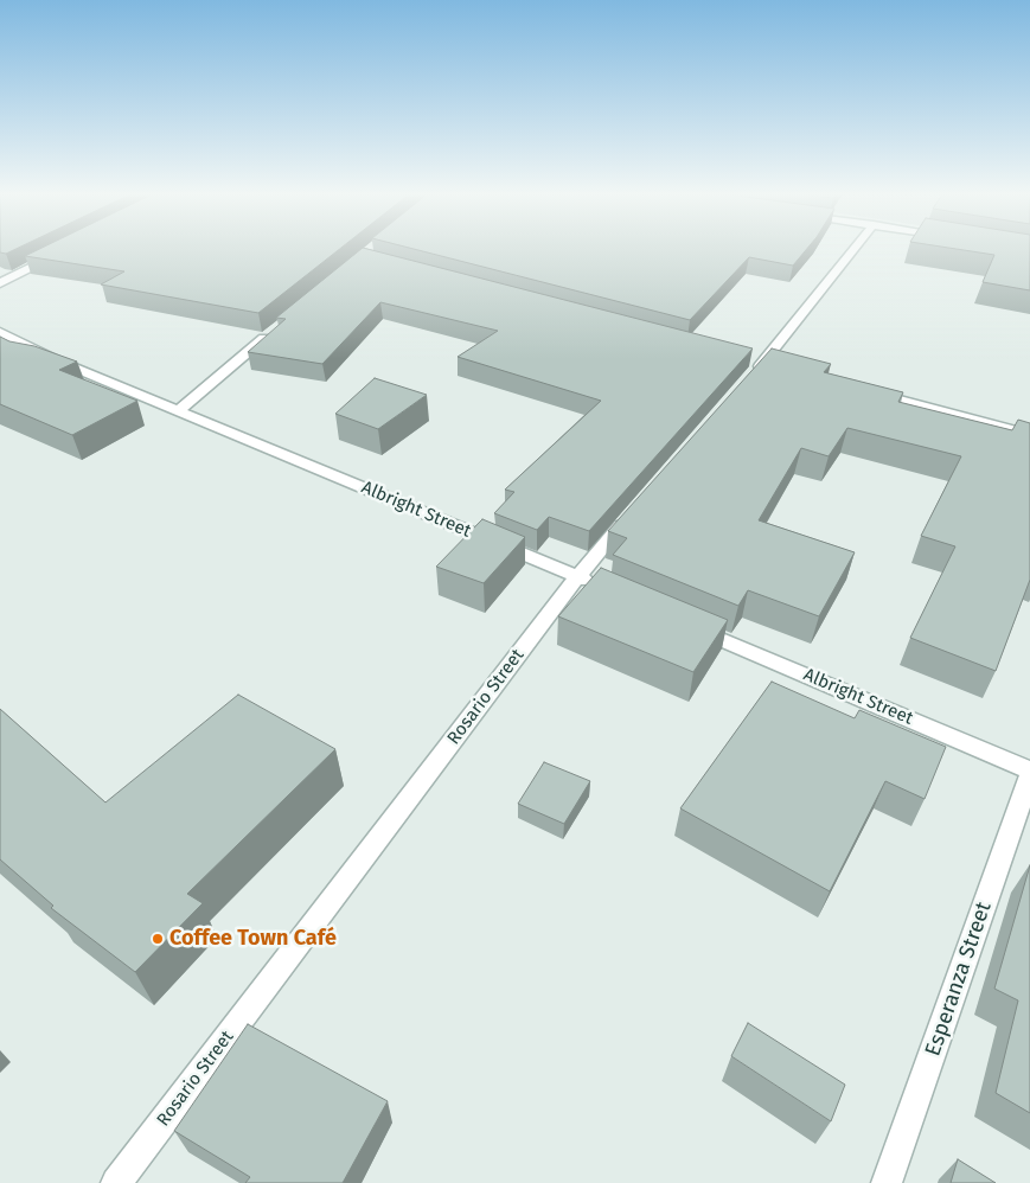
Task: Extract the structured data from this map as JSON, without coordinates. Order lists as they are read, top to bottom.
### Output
{
  "streets": {
    "street": ["Albright Street", "Rosario Street", "Esperanza Street"]
  },
  "crossings": [
    ["Albright Street", "Rosario Street"]
  ],
  "places": ["Coffee Town Café"]
}
